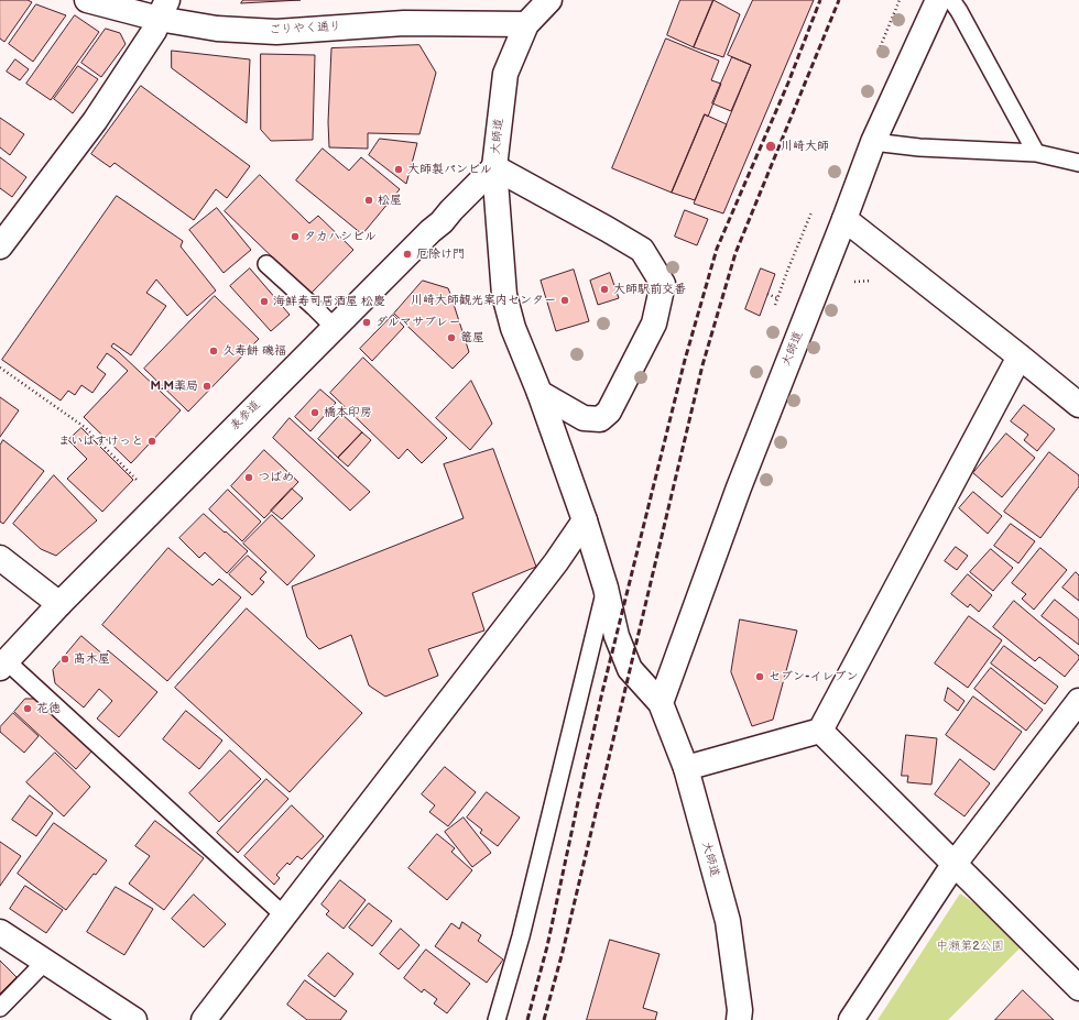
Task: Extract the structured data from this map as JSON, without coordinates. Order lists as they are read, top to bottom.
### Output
{
  "streets": {
    "main road": ["ごりやく通り", "大師道", "表参道"]
  },
  "crossings": [
    ["ごりやく通り", "大師道"],
    ["大師道", "表参道"]
  ],
  "parks": ["中瀬第2公園"],
  "places": [
    "川崎大師",
    "大師製パンビル",
    "松屋",
    "タカハシビル",
    "厄除け門",
    "大師駅前交番",
    "川崎大師観光案内センター",
    "海鮮寿司居酒屋 松慶",
    "ダルマサブレー",
    "篭屋",
    "久寿餅 磯福",
    "M.M薬局",
    "橋本印房",
    "まいばすけっと",
    "つばめ",
    "髙木屋",
    "セブン-イレブン",
    "花徳"
  ]
}
